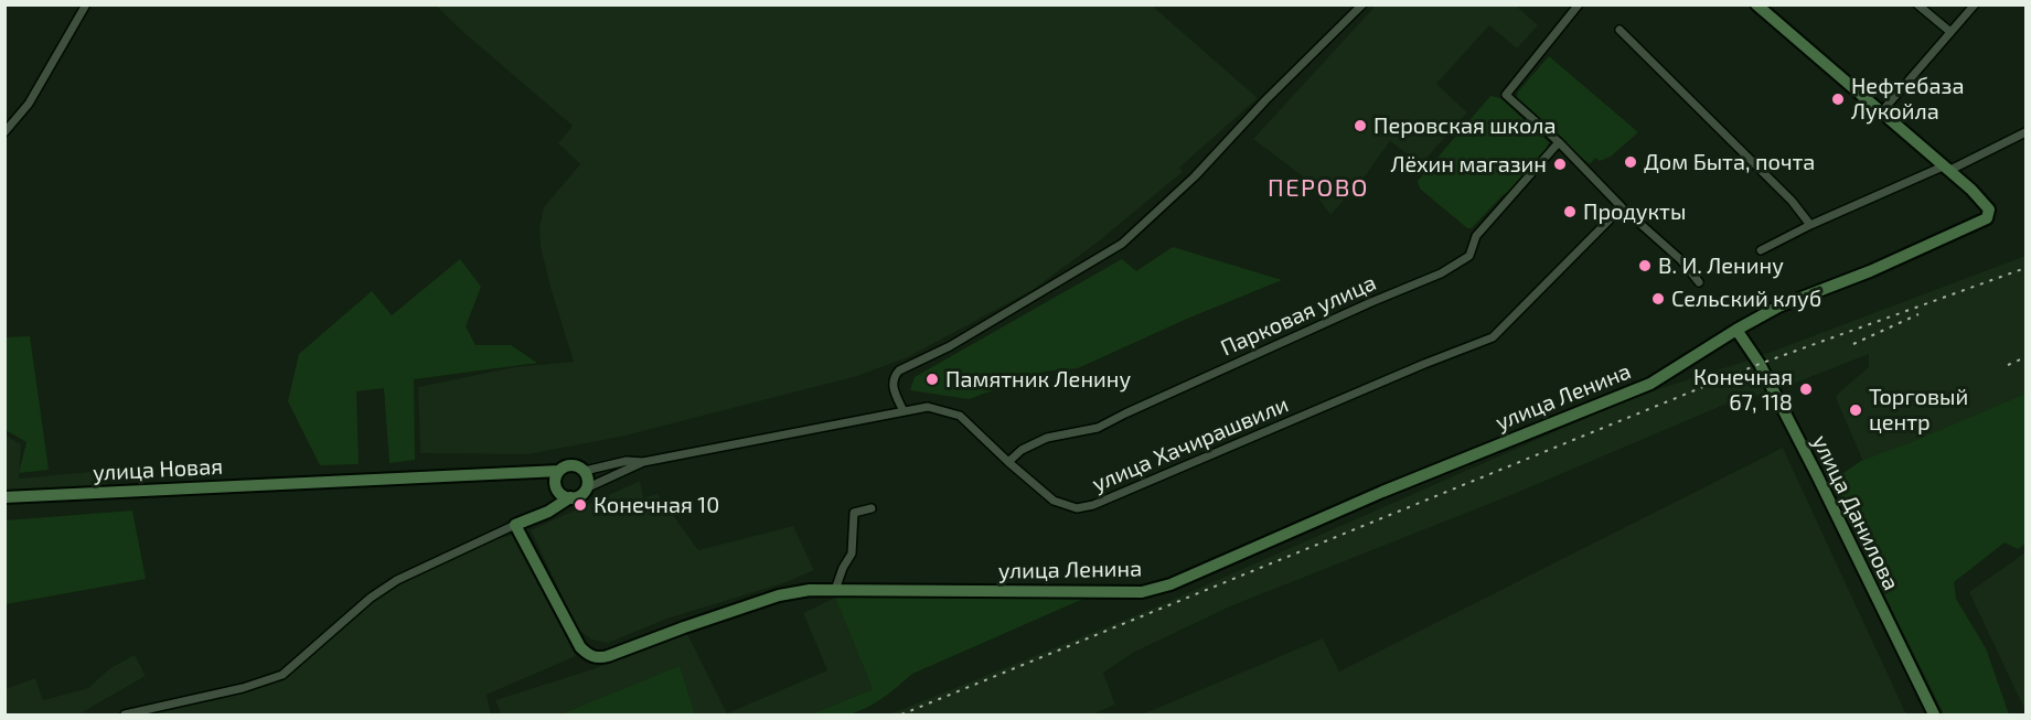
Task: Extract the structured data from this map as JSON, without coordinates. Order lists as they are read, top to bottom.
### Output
{
  "streets": {
    "street": [
      "Парковая улица",
      "улица Ленина",
      "улица Хачирашвили",
      "улица Новая",
      "улица Данилова"
    ]
  },
  "crossings": [
    ["Парковая улица", "улица Хачирашвили"],
    ["улица Ленина", "улица Данилова"],
    ["улица Хачирашвили", "улица Новая"]
  ],
  "districts": ["ПЕРОВО"],
  "places": [
    "Нефтебаза Лукойла",
    "Перовская школа",
    "Дом Быта, почта",
    "Лёхин магазин",
    "Продукты",
    "В. И. Ленину",
    "Сельский клуб",
    "Памятник Ленину",
    "Конечная 67, 118",
    "Торговый центр",
    "Конечная 10"
  ]
}
